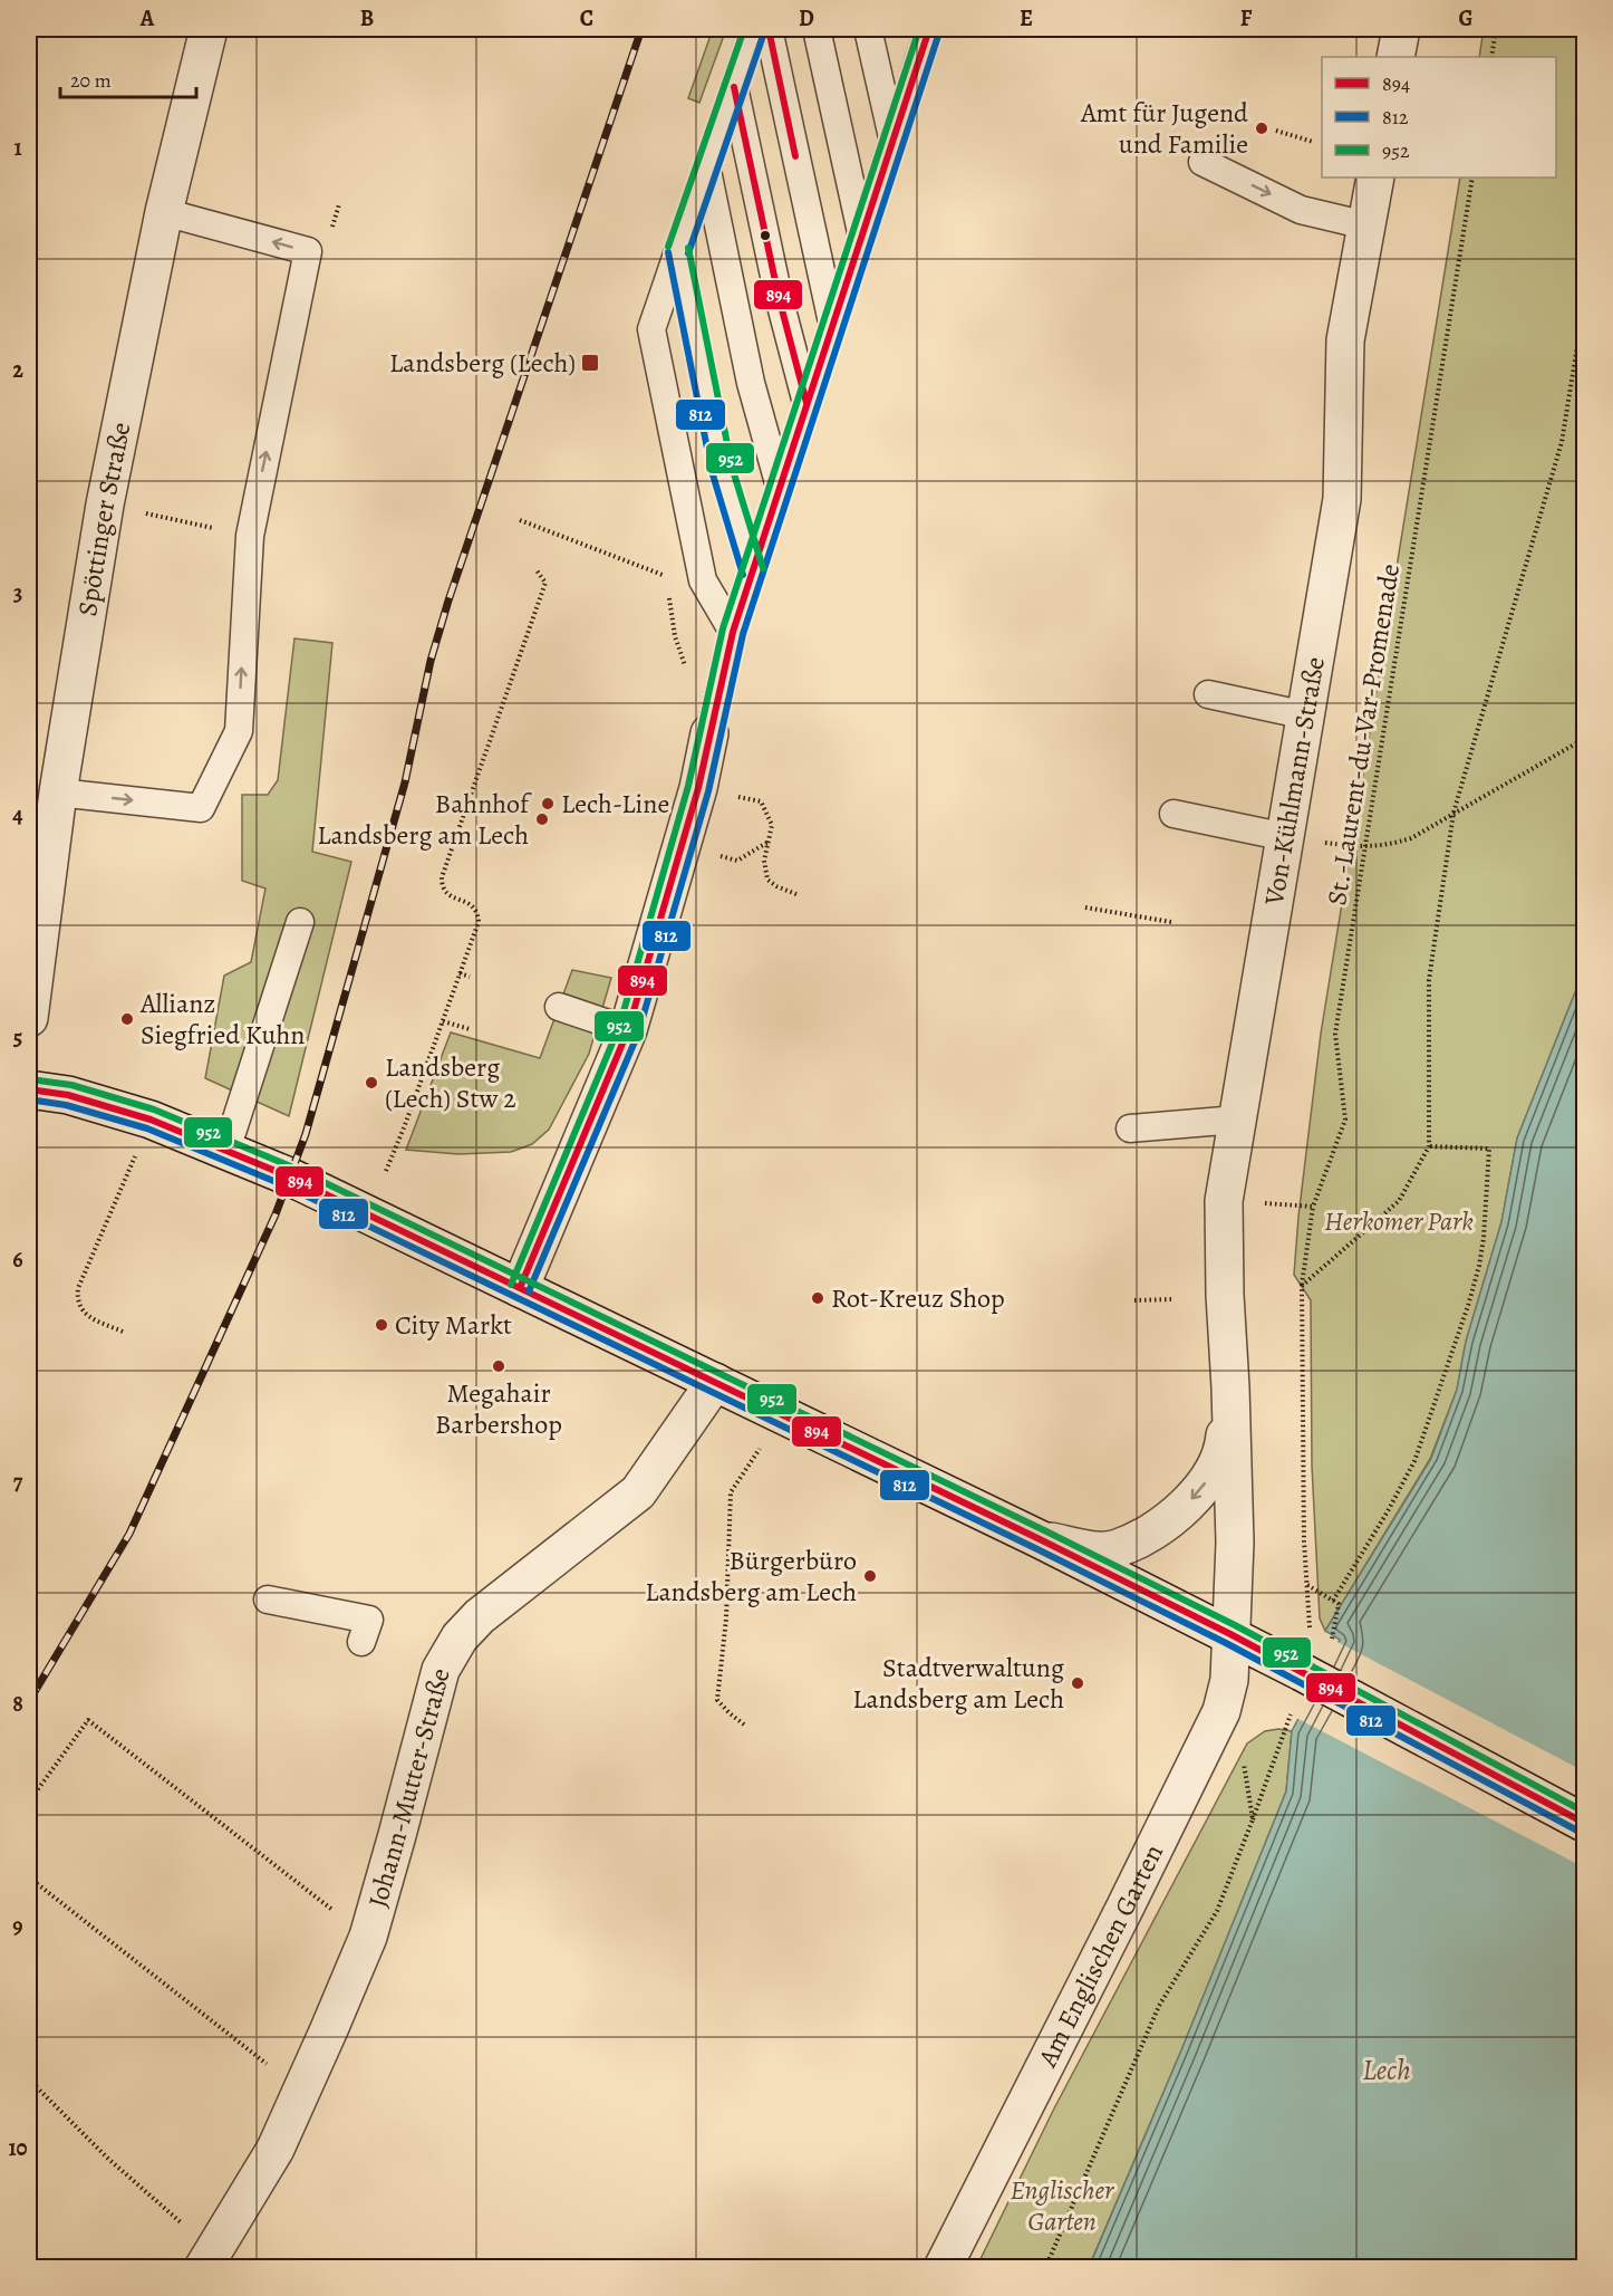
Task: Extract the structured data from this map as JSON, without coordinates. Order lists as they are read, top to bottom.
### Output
{
  "streets": {
    "street": [
      "Spöttinger Straße",
      "Von-Kühlmann-Straße",
      "Johann-Mutter-Straße",
      "Am Englischen Garten"
    ],
    "path": ["St.-Laurent-du-Var-Promenade"]
  },
  "crossings": [
    ["Von-Kühlmann-Straße", "Am Englischen Garten"]
  ],
  "water": ["Lech"],
  "parks": ["Herkomer Park", "Englischer Garten"],
  "places": {
    "other": [
      "Amt für Jugend und Familie",
      "Lech-Line",
      "Bahnhof Landsberg am Lech",
      "Allianz Siegfried Kuhn",
      "Landsberg (Lech) Stw 2",
      "Rot-Kreuz Shop",
      "City Markt",
      "Megahair Barbershop",
      "Bürgerbüro Landsberg am Lech",
      "Stadtverwaltung Landsberg am Lech"
    ],
    "transit": ["Landsberg (Lech)"]
  },
  "lines": ["transit line 894", "transit line 952", "transit line 812"],
  "legend": ["894", "812", "952"],
  "scale_bar": "20 m",
  "grid": {
    "columns": [
      "A",
      "B",
      "C",
      "D",
      "E",
      "F",
      "G"
    ],
    "rows": [
      "1",
      "2",
      "3",
      "4",
      "5",
      "6",
      "7",
      "8",
      "9",
      "10"
    ]
  }
}
